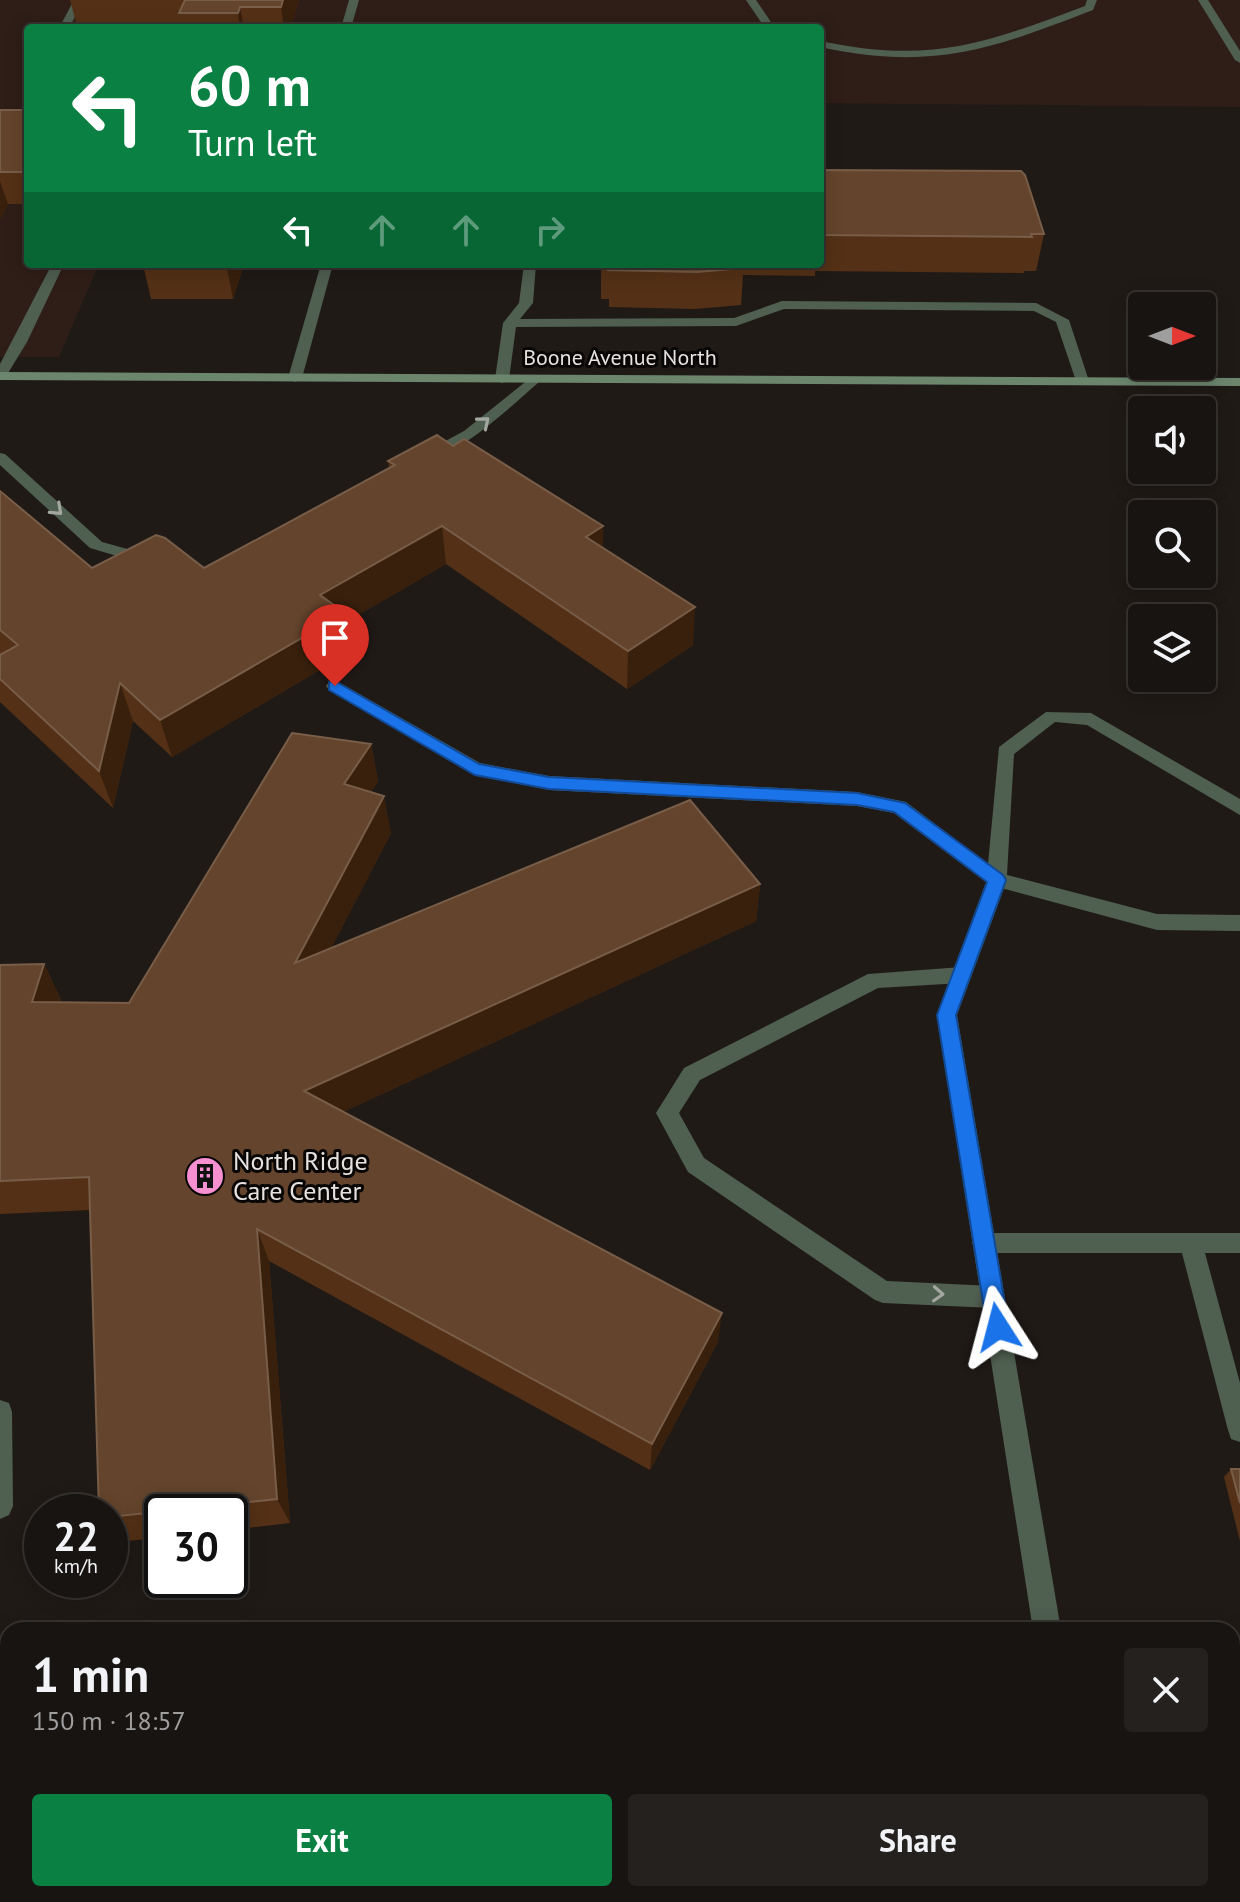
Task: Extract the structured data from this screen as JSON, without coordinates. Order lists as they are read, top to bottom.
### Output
{
  "streets": {
    "street": ["Boone Avenue North"]
  },
  "places": {
    "building": ["North Ridge Care Center"]
  },
  "north": "right",
  "page": {
    "turn": ["60 m", "Turn left"],
    "speed": "22 km/h",
    "limit": "30",
    "heading": ["1 min", "150 m · 18:57"],
    "buttons": ["Exit", "Share"]
  }
}
